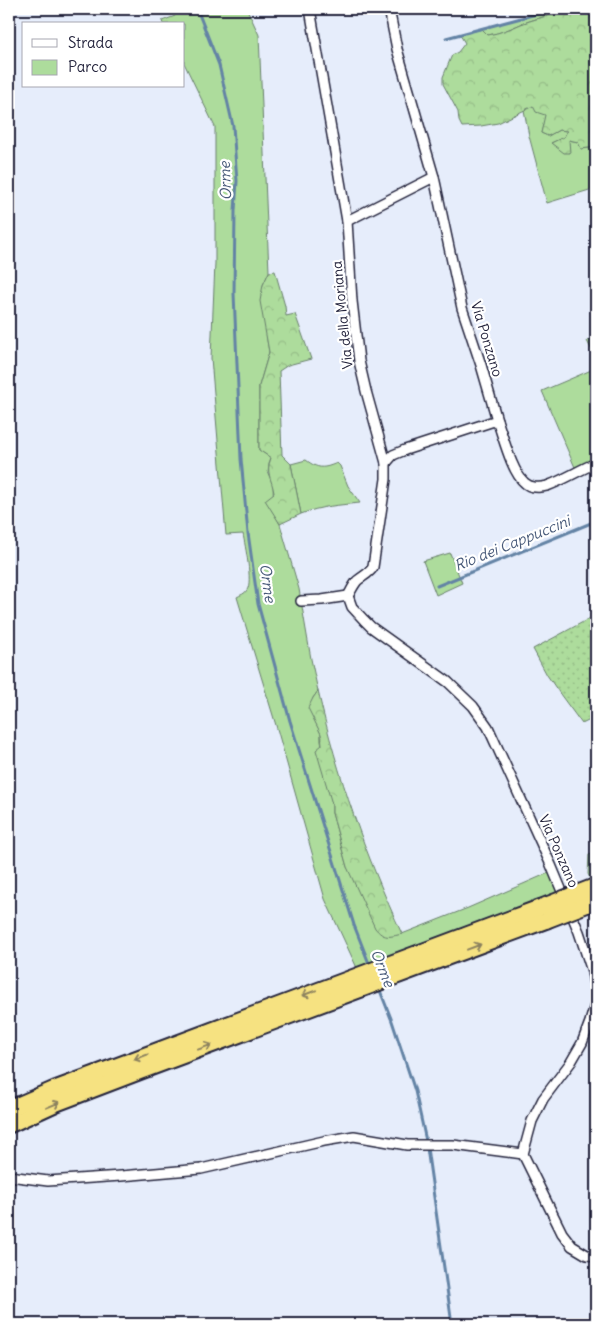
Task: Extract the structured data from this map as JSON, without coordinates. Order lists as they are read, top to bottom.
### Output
{
  "streets": {
    "street": ["Via della Moriana", "Via Ponzano"]
  },
  "water": ["Orme", "Rio dei Cappuccini"],
  "legend": ["Strada", "Parco"]
}
